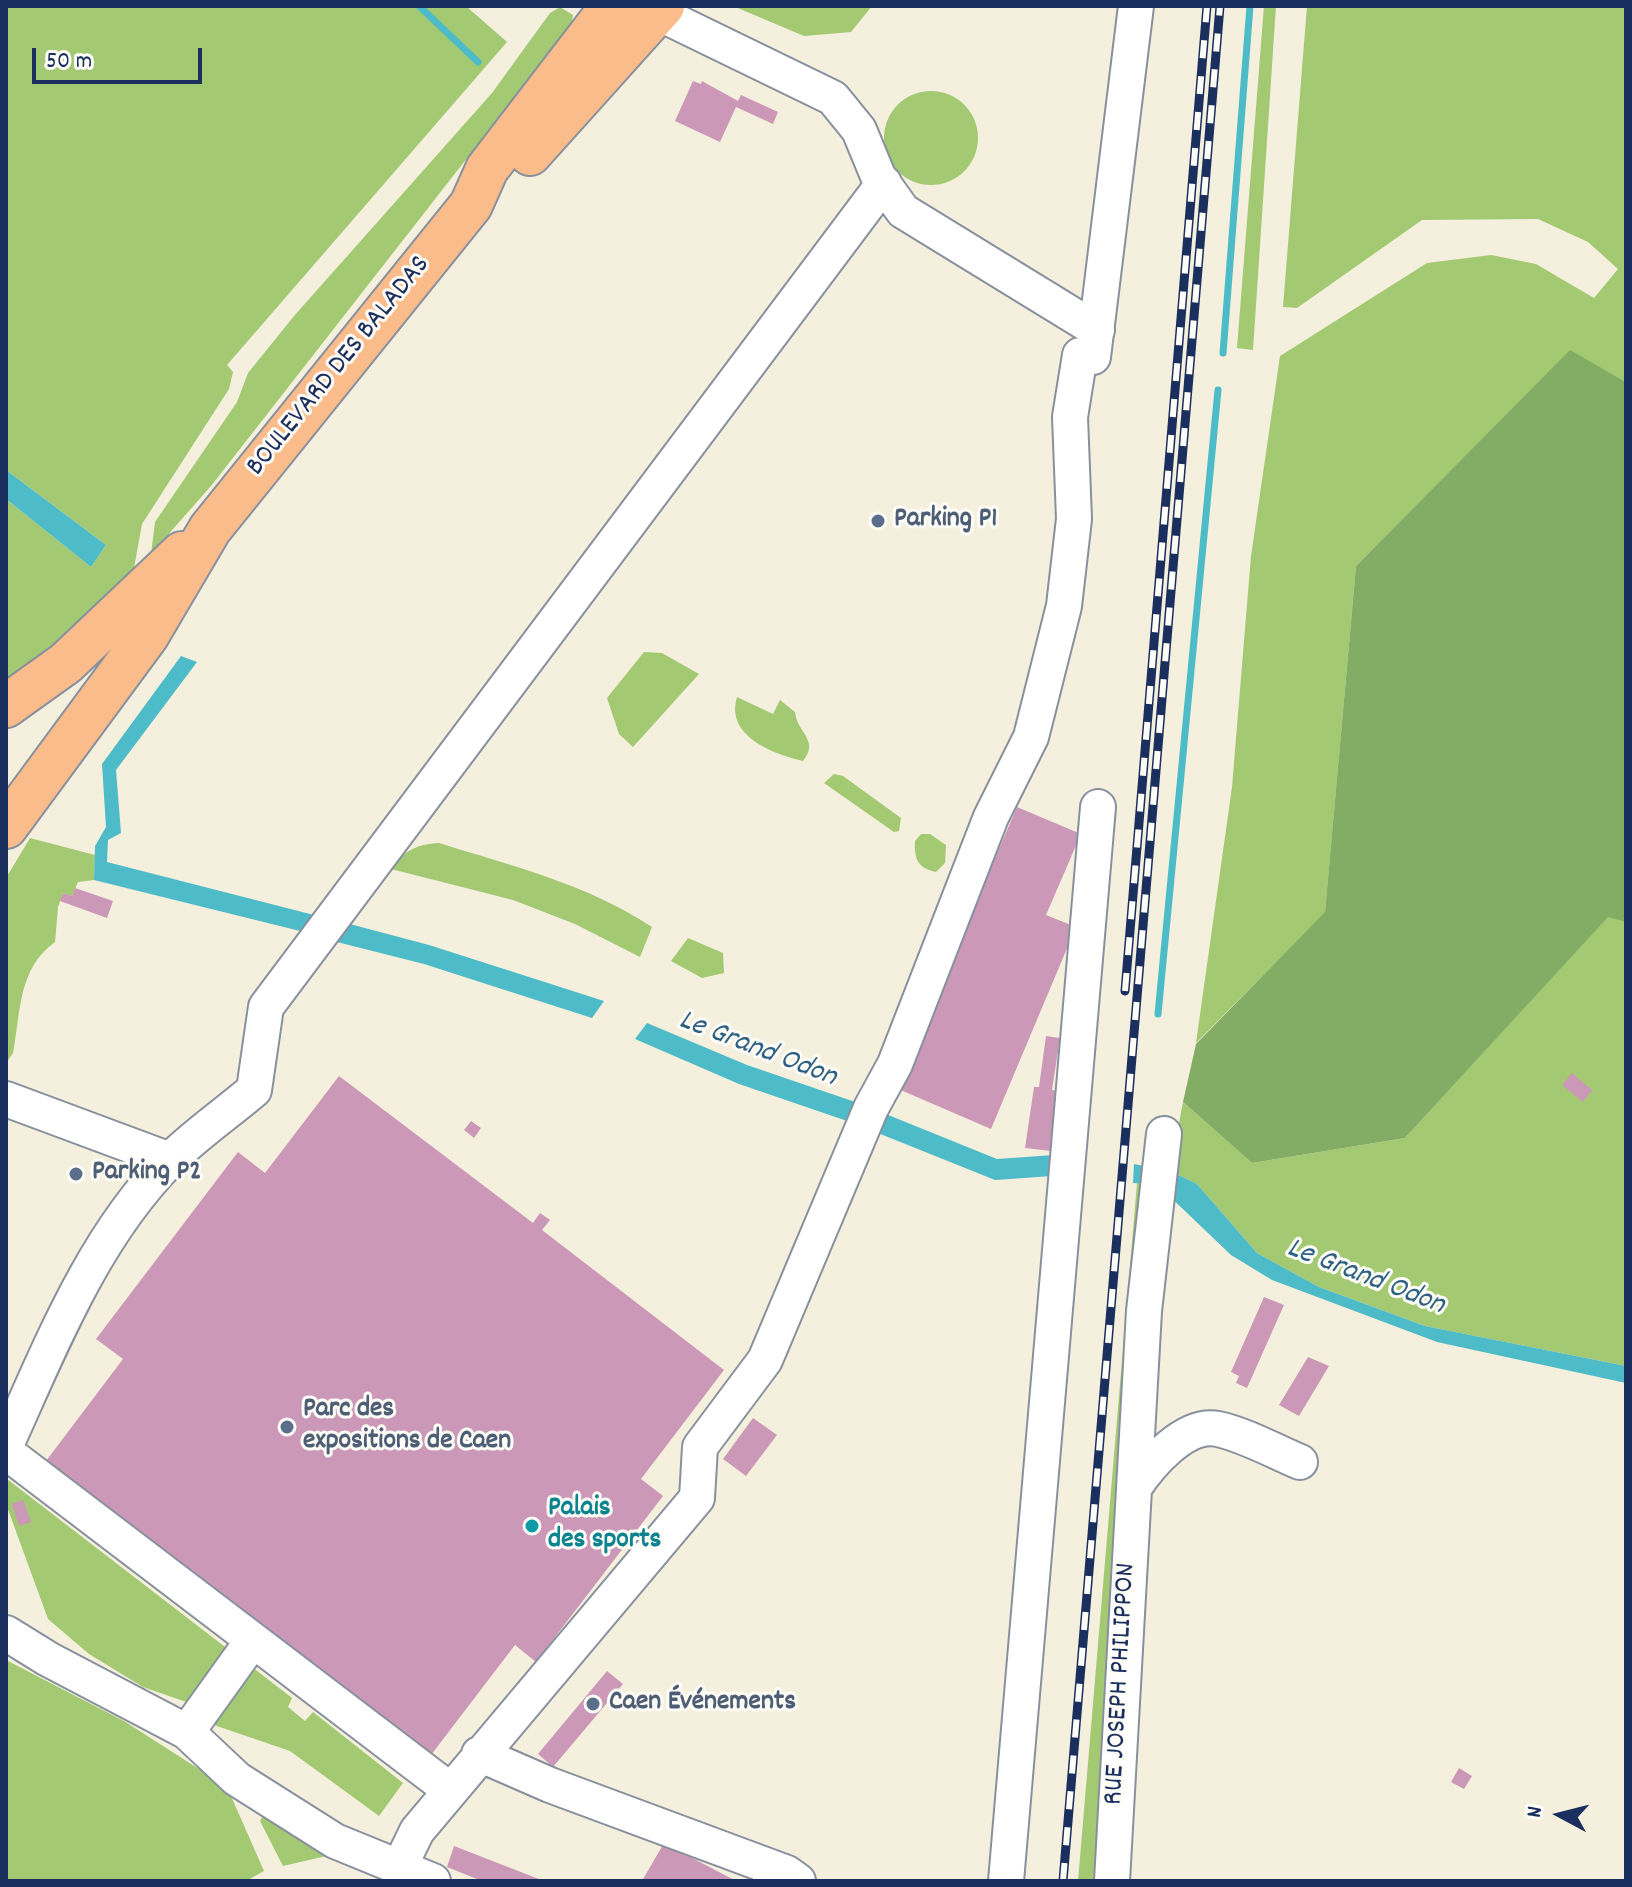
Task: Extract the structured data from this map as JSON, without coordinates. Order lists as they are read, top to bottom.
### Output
{
  "streets": {
    "main road": ["BOULEVARD DES BALADAS"],
    "street": ["RUE JOSEPH PHILIPPON"]
  },
  "water": ["Le Grand Odon"],
  "places": [
    "Parking P1",
    "Parking P2",
    "Parc des expositions de Caen",
    "Palais des sports",
    "Caen Événements"
  ],
  "scale_bar": "50 m",
  "north": "left"
}
